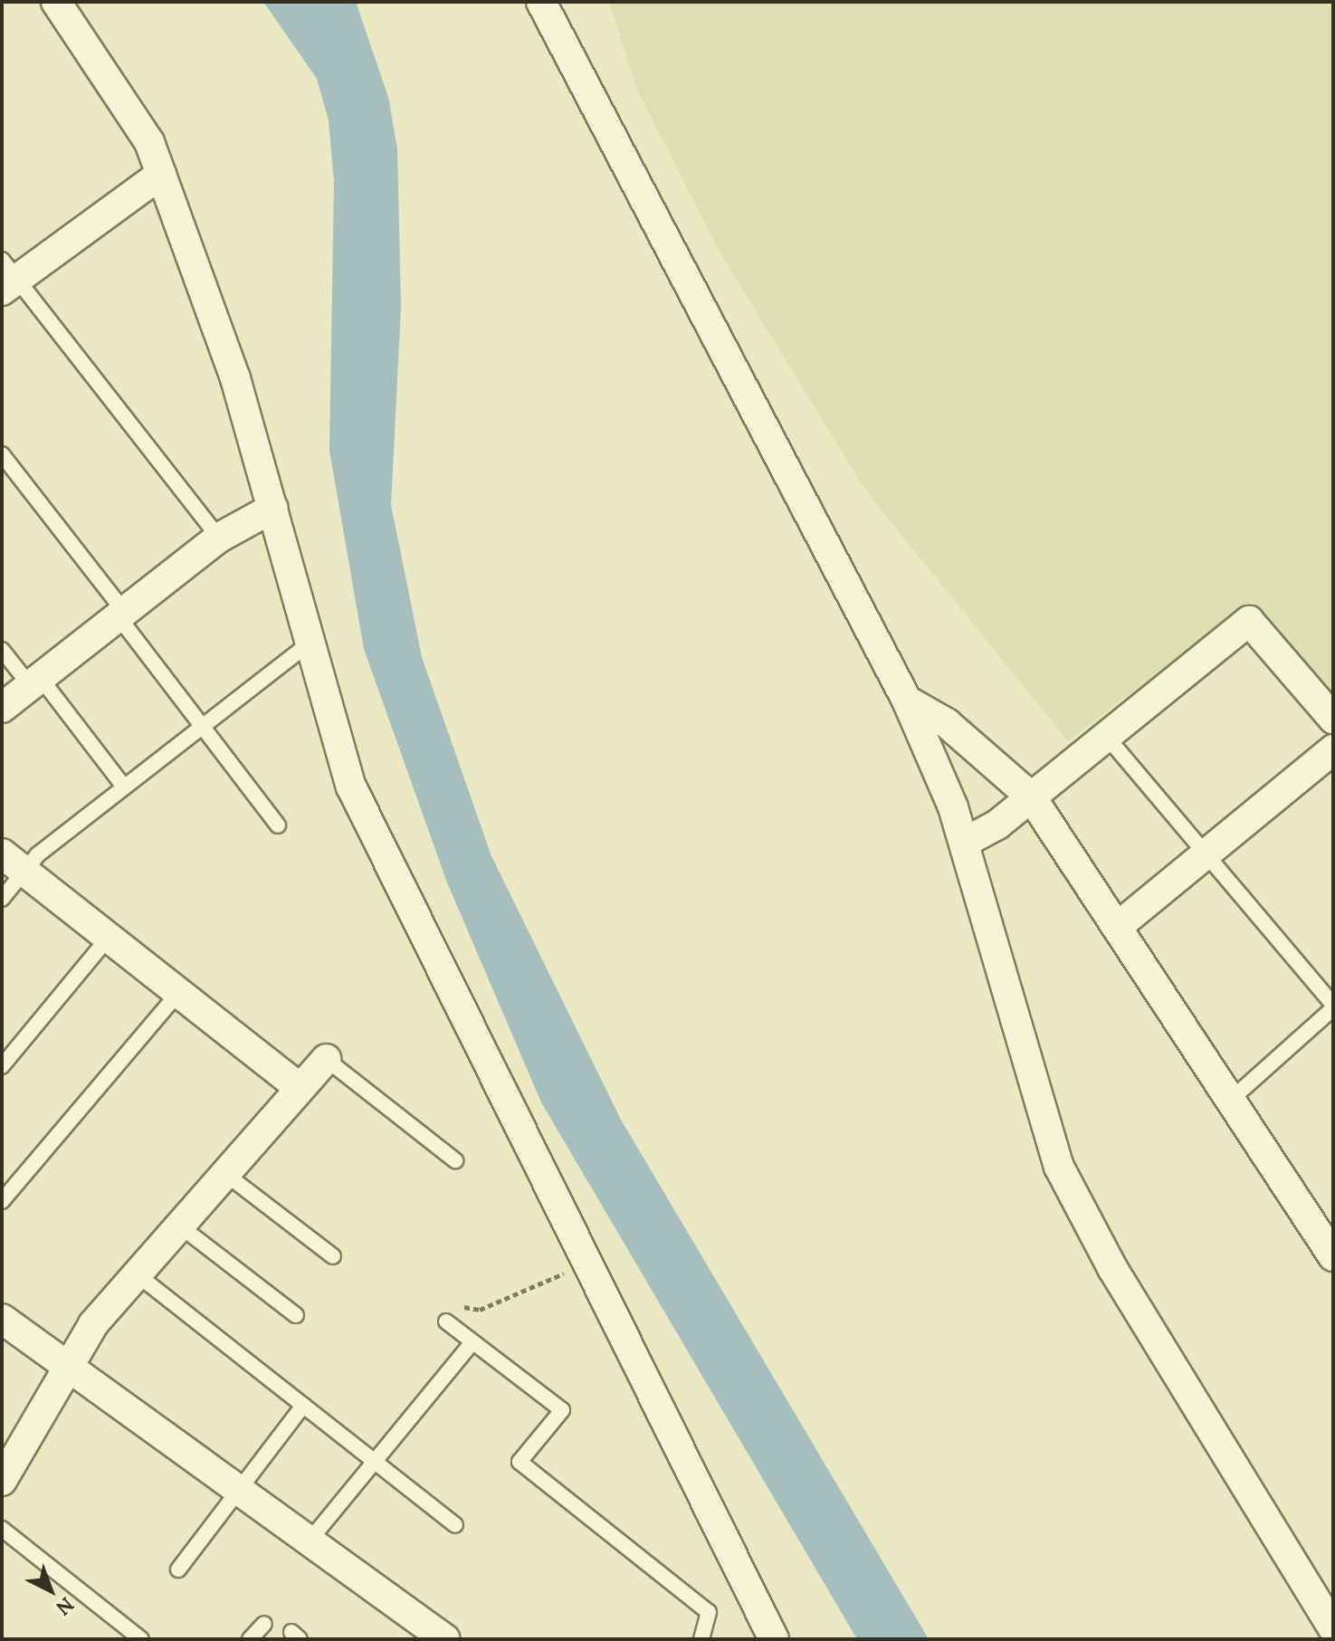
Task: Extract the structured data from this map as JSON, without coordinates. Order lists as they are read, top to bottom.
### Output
{
  "north": "bottom right"
}
